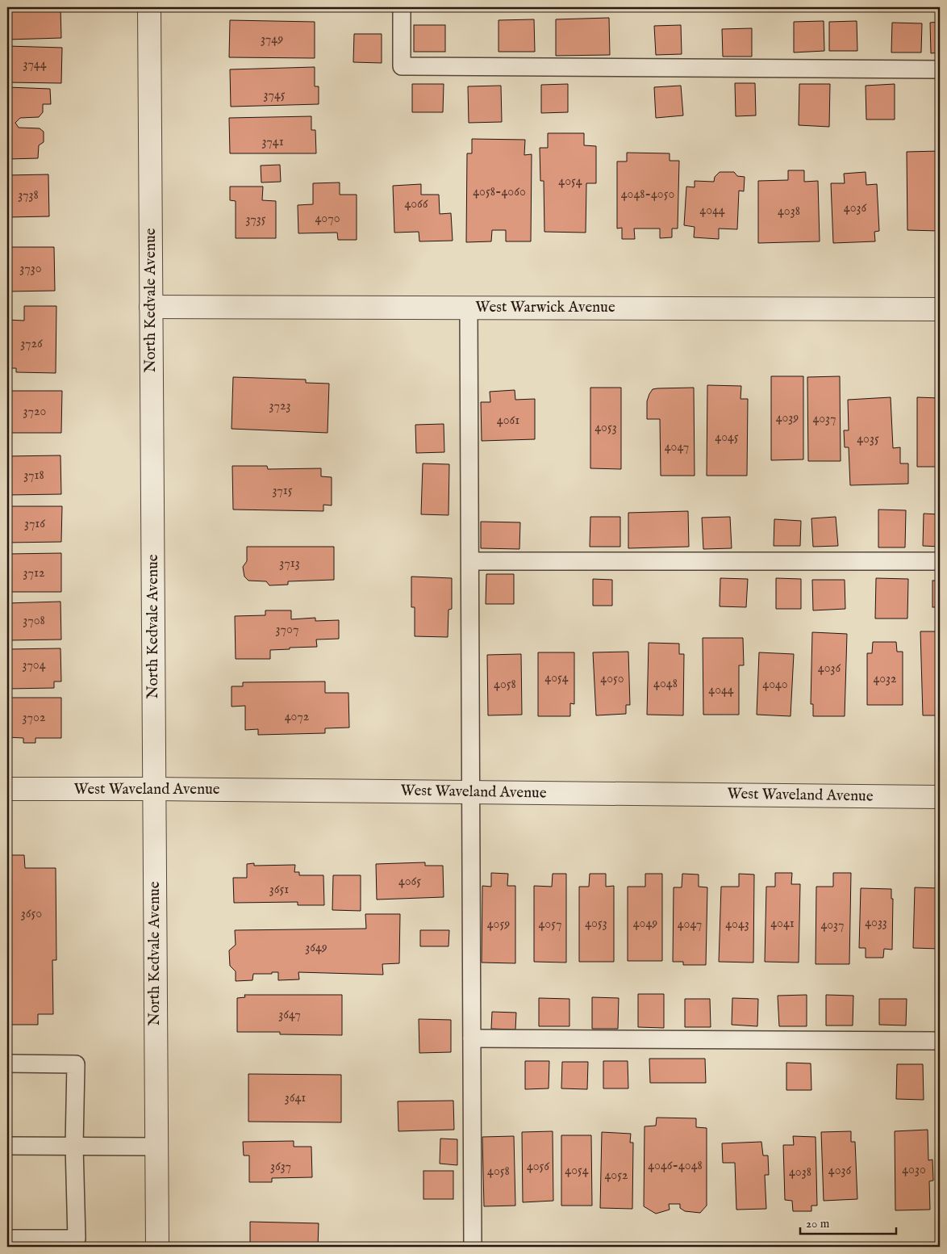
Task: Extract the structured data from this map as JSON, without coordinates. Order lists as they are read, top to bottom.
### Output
{
  "streets": {
    "street": ["North Kedvale Avenue", "West Warwick Avenue", "West Waveland Avenue"]
  },
  "crossings": [
    ["North Kedvale Avenue", "West Warwick Avenue"],
    ["North Kedvale Avenue", "West Waveland Avenue"]
  ],
  "house_numbers": [
    "3749",
    "3744",
    "3745",
    "3741",
    "4054",
    "4058-4060",
    "4048-4050",
    "3738",
    "4066",
    "4036",
    "4044",
    "4038",
    "4070",
    "3735",
    "3730",
    "3726",
    "3723",
    "3720",
    "4039",
    "4037",
    "4061",
    "4053",
    "4045",
    "4035",
    "4047",
    "3718",
    "3715",
    "3716",
    "3713",
    "3712",
    "3708",
    "3707",
    "3704",
    "4036",
    "4054",
    "4050",
    "4032",
    "4048",
    "4058",
    "4040",
    "4044",
    "4072",
    "3702",
    "4065",
    "3651",
    "3650",
    "4033",
    "4053",
    "4049",
    "4041",
    "4059",
    "4057",
    "4047",
    "4043",
    "4037",
    "3649",
    "3647",
    "3641",
    "4046-4048",
    "3637",
    "4056",
    "4030",
    "4054",
    "4036",
    "4058",
    "4038",
    "4052"
  ],
  "scale_bar": "20 m"
}
